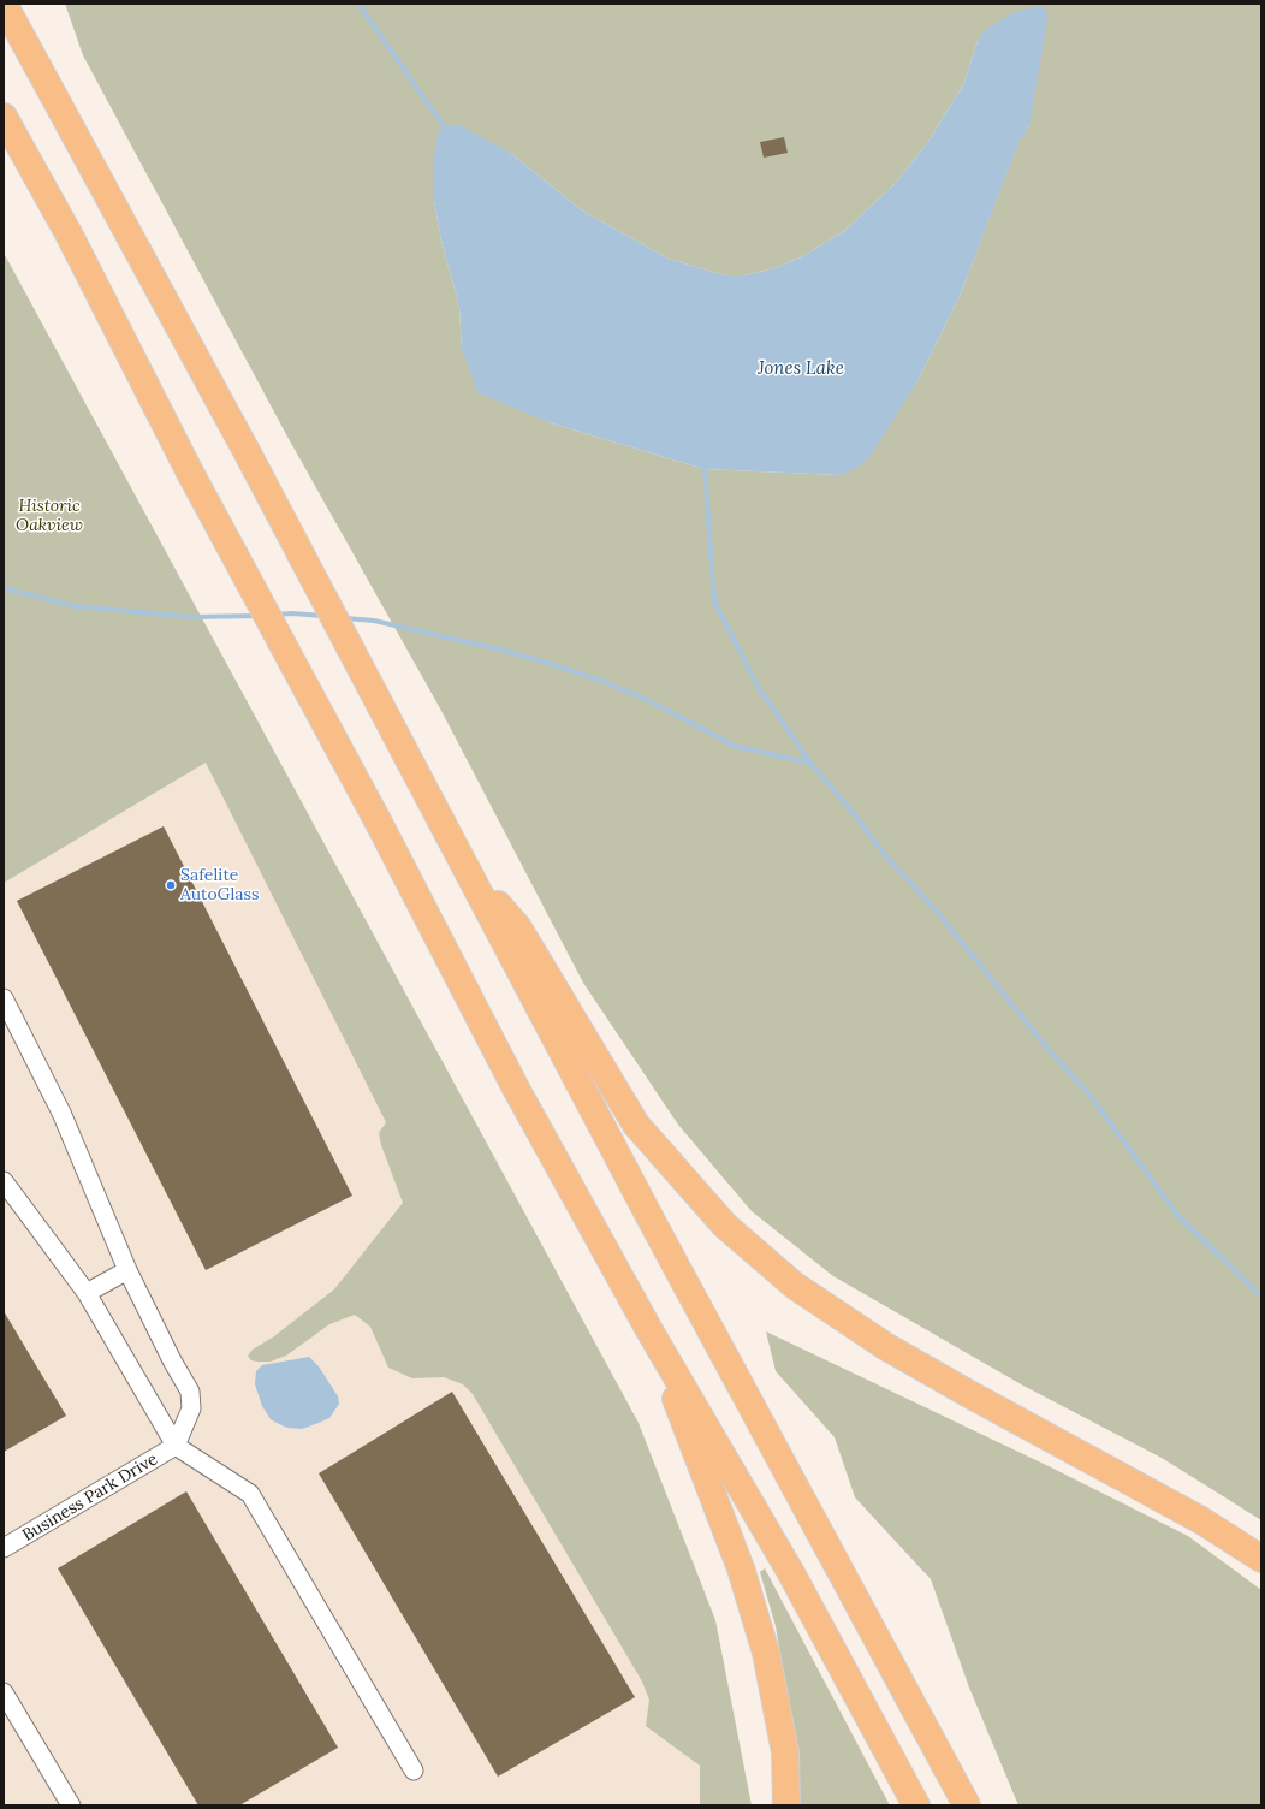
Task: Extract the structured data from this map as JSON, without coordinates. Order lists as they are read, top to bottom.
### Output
{
  "streets": {
    "street": ["Business Park Drive"]
  },
  "water": ["Jones Lake"],
  "parks": ["Historic Oakview"],
  "places": ["Safelite AutoGlass"]
}
